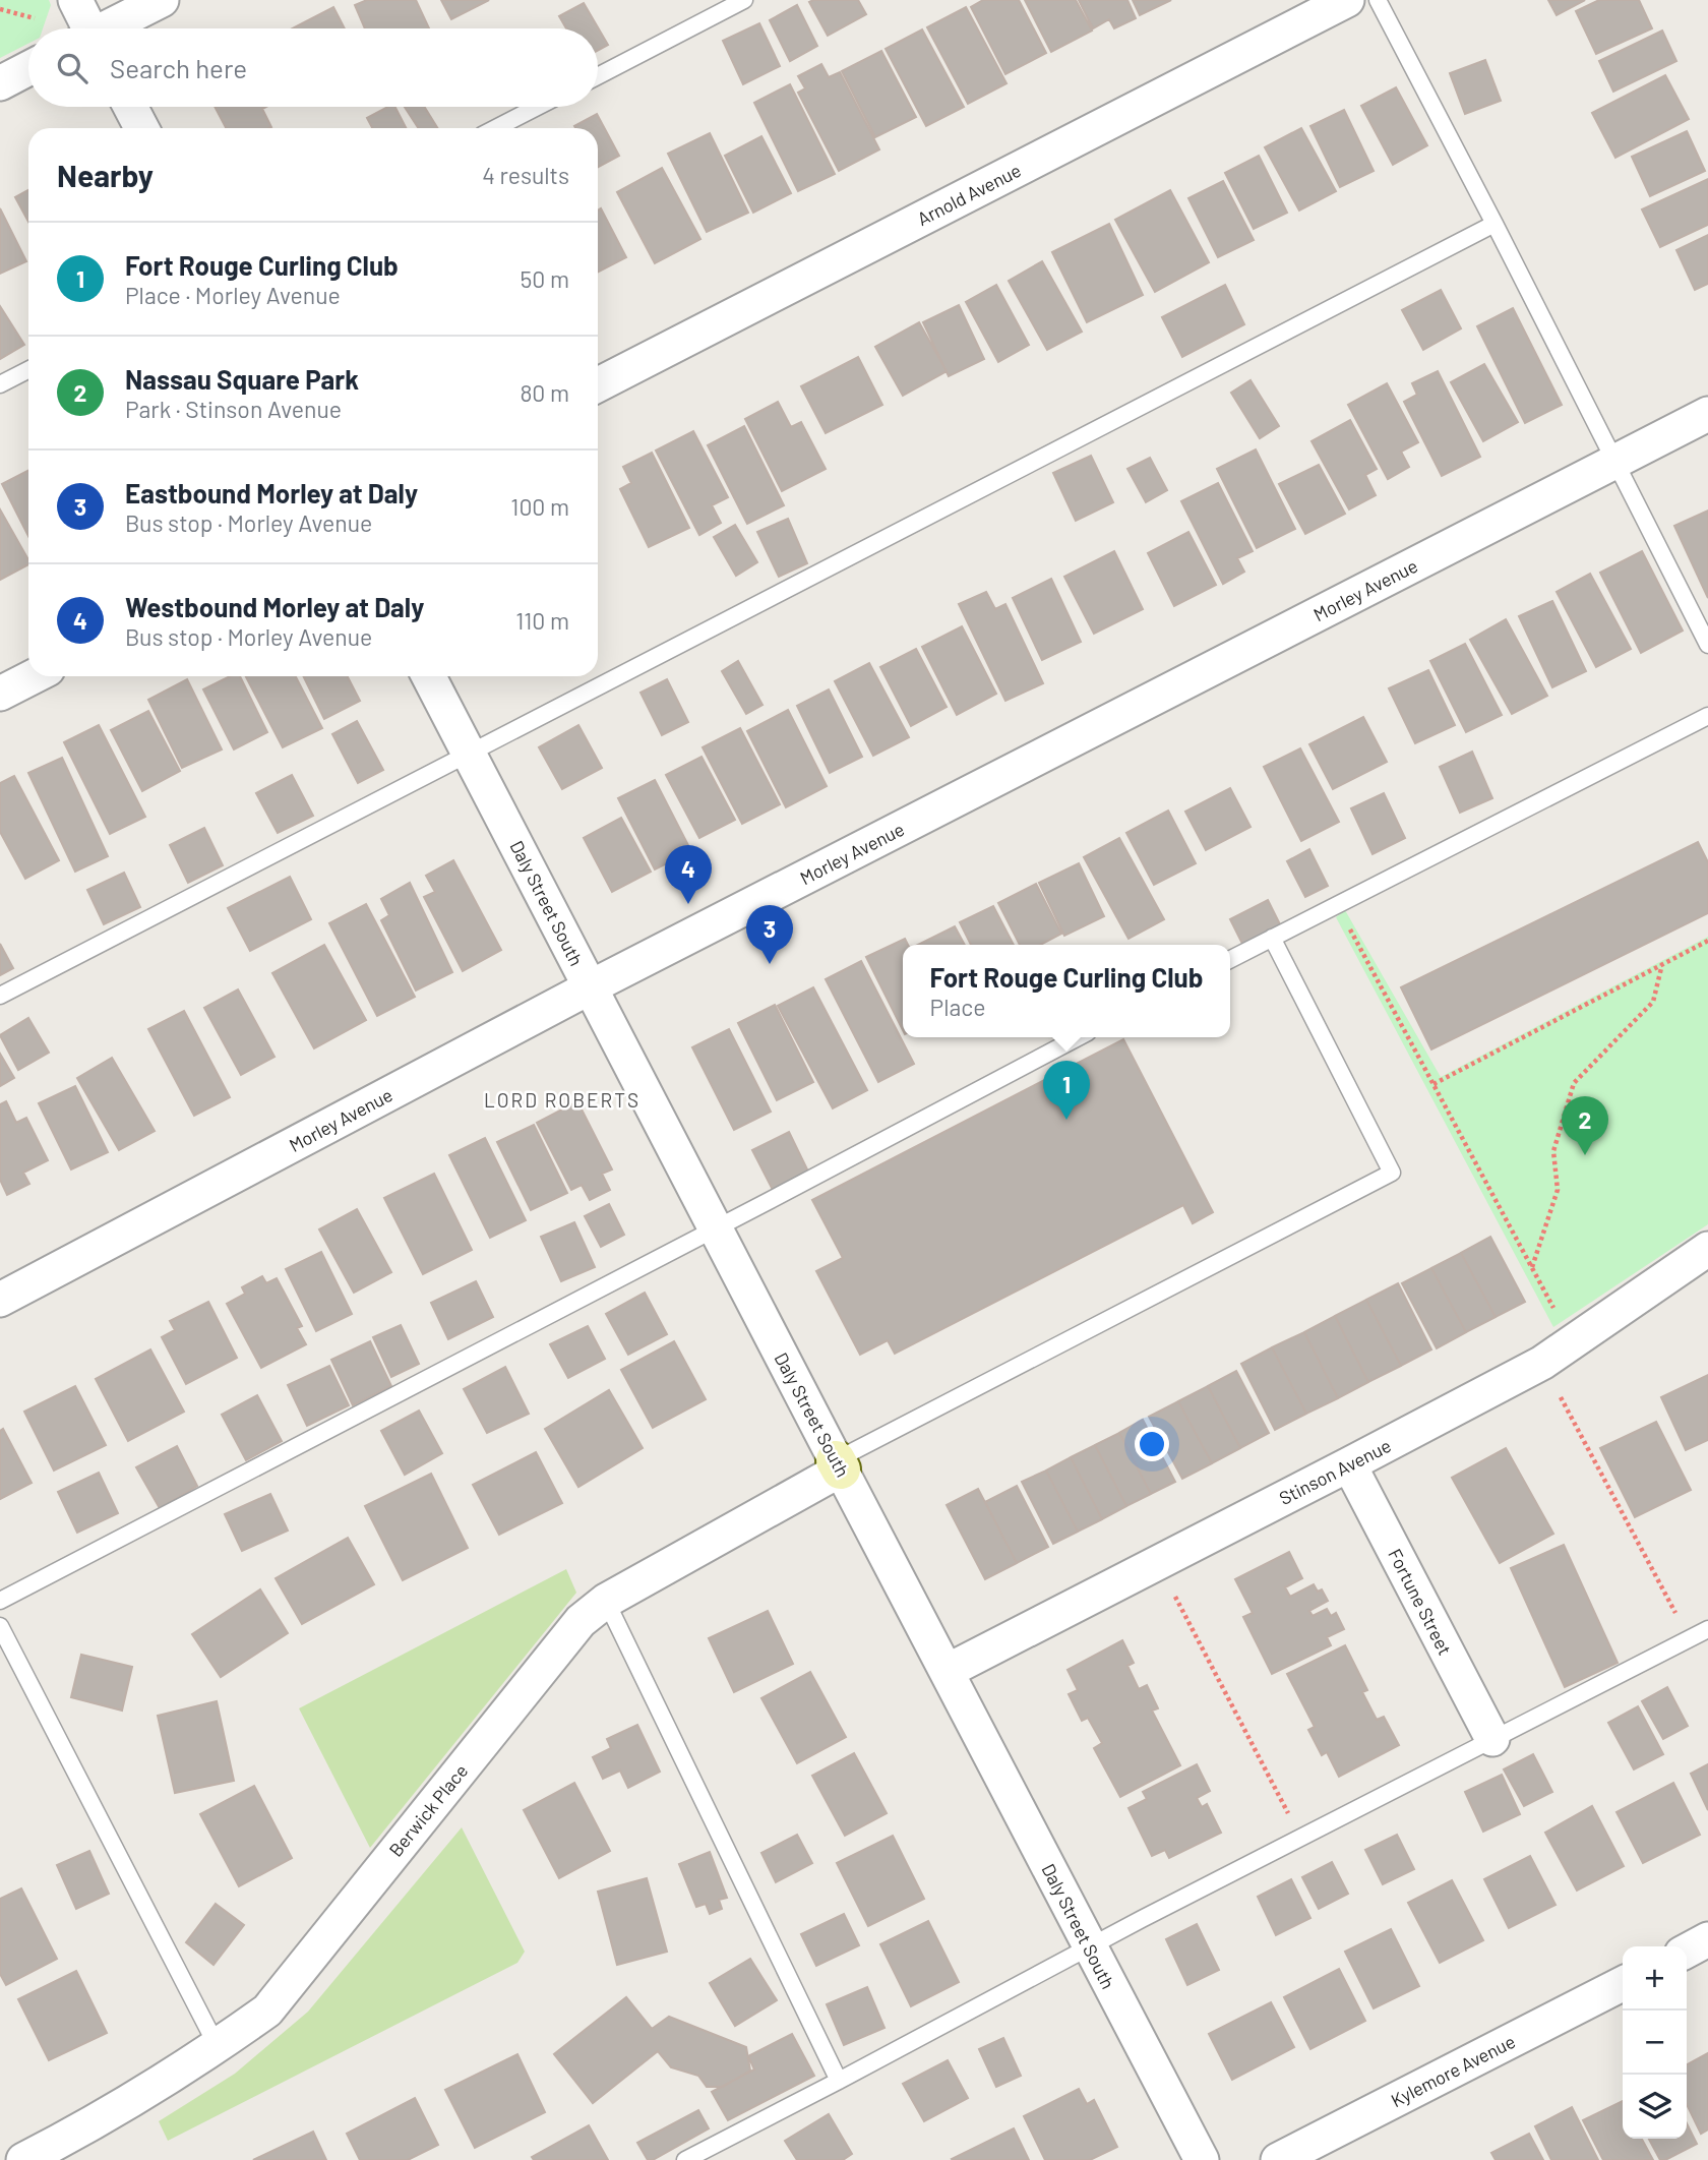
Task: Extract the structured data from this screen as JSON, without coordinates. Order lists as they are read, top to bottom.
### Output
{
  "streets": {
    "street": [
      "Arnold Avenue",
      "Morley Avenue",
      "Daly Street South",
      "Stinson Avenue",
      "Fortune Street",
      "Berwick Place",
      "Kylemore Avenue"
    ]
  },
  "crossings": [
    ["Morley Avenue", "Daly Street South"],
    ["Daly Street South", "Stinson Avenue"],
    ["Daly Street South", "Berwick Place"],
    ["Stinson Avenue", "Fortune Street"]
  ],
  "districts": ["LORD ROBERTS"],
  "page": {
    "search": "Search here",
    "heading": ["Nearby", "4 results"],
    "list": [
      {
        "mark": "1",
        "name": "Fort Rouge Curling Club",
        "note": "Place · Morley Avenue",
        "value": "50 m"
      },
      {
        "mark": "2",
        "name": "Nassau Square Park",
        "note": "Park · Stinson Avenue",
        "value": "80 m"
      },
      {
        "mark": "3",
        "name": "Eastbound Morley at Daly",
        "note": "Bus stop · Morley Avenue",
        "value": "100 m"
      },
      {
        "mark": "4",
        "name": "Westbound Morley at Daly",
        "note": "Bus stop · Morley Avenue",
        "value": "110 m"
      }
    ],
    "pins": [
      "4",
      "3",
      "1",
      "2"
    ],
    "popup": ["Fort Rouge Curling Club", "Place"],
    "map_buttons": ["+", "−"]
  }
}
